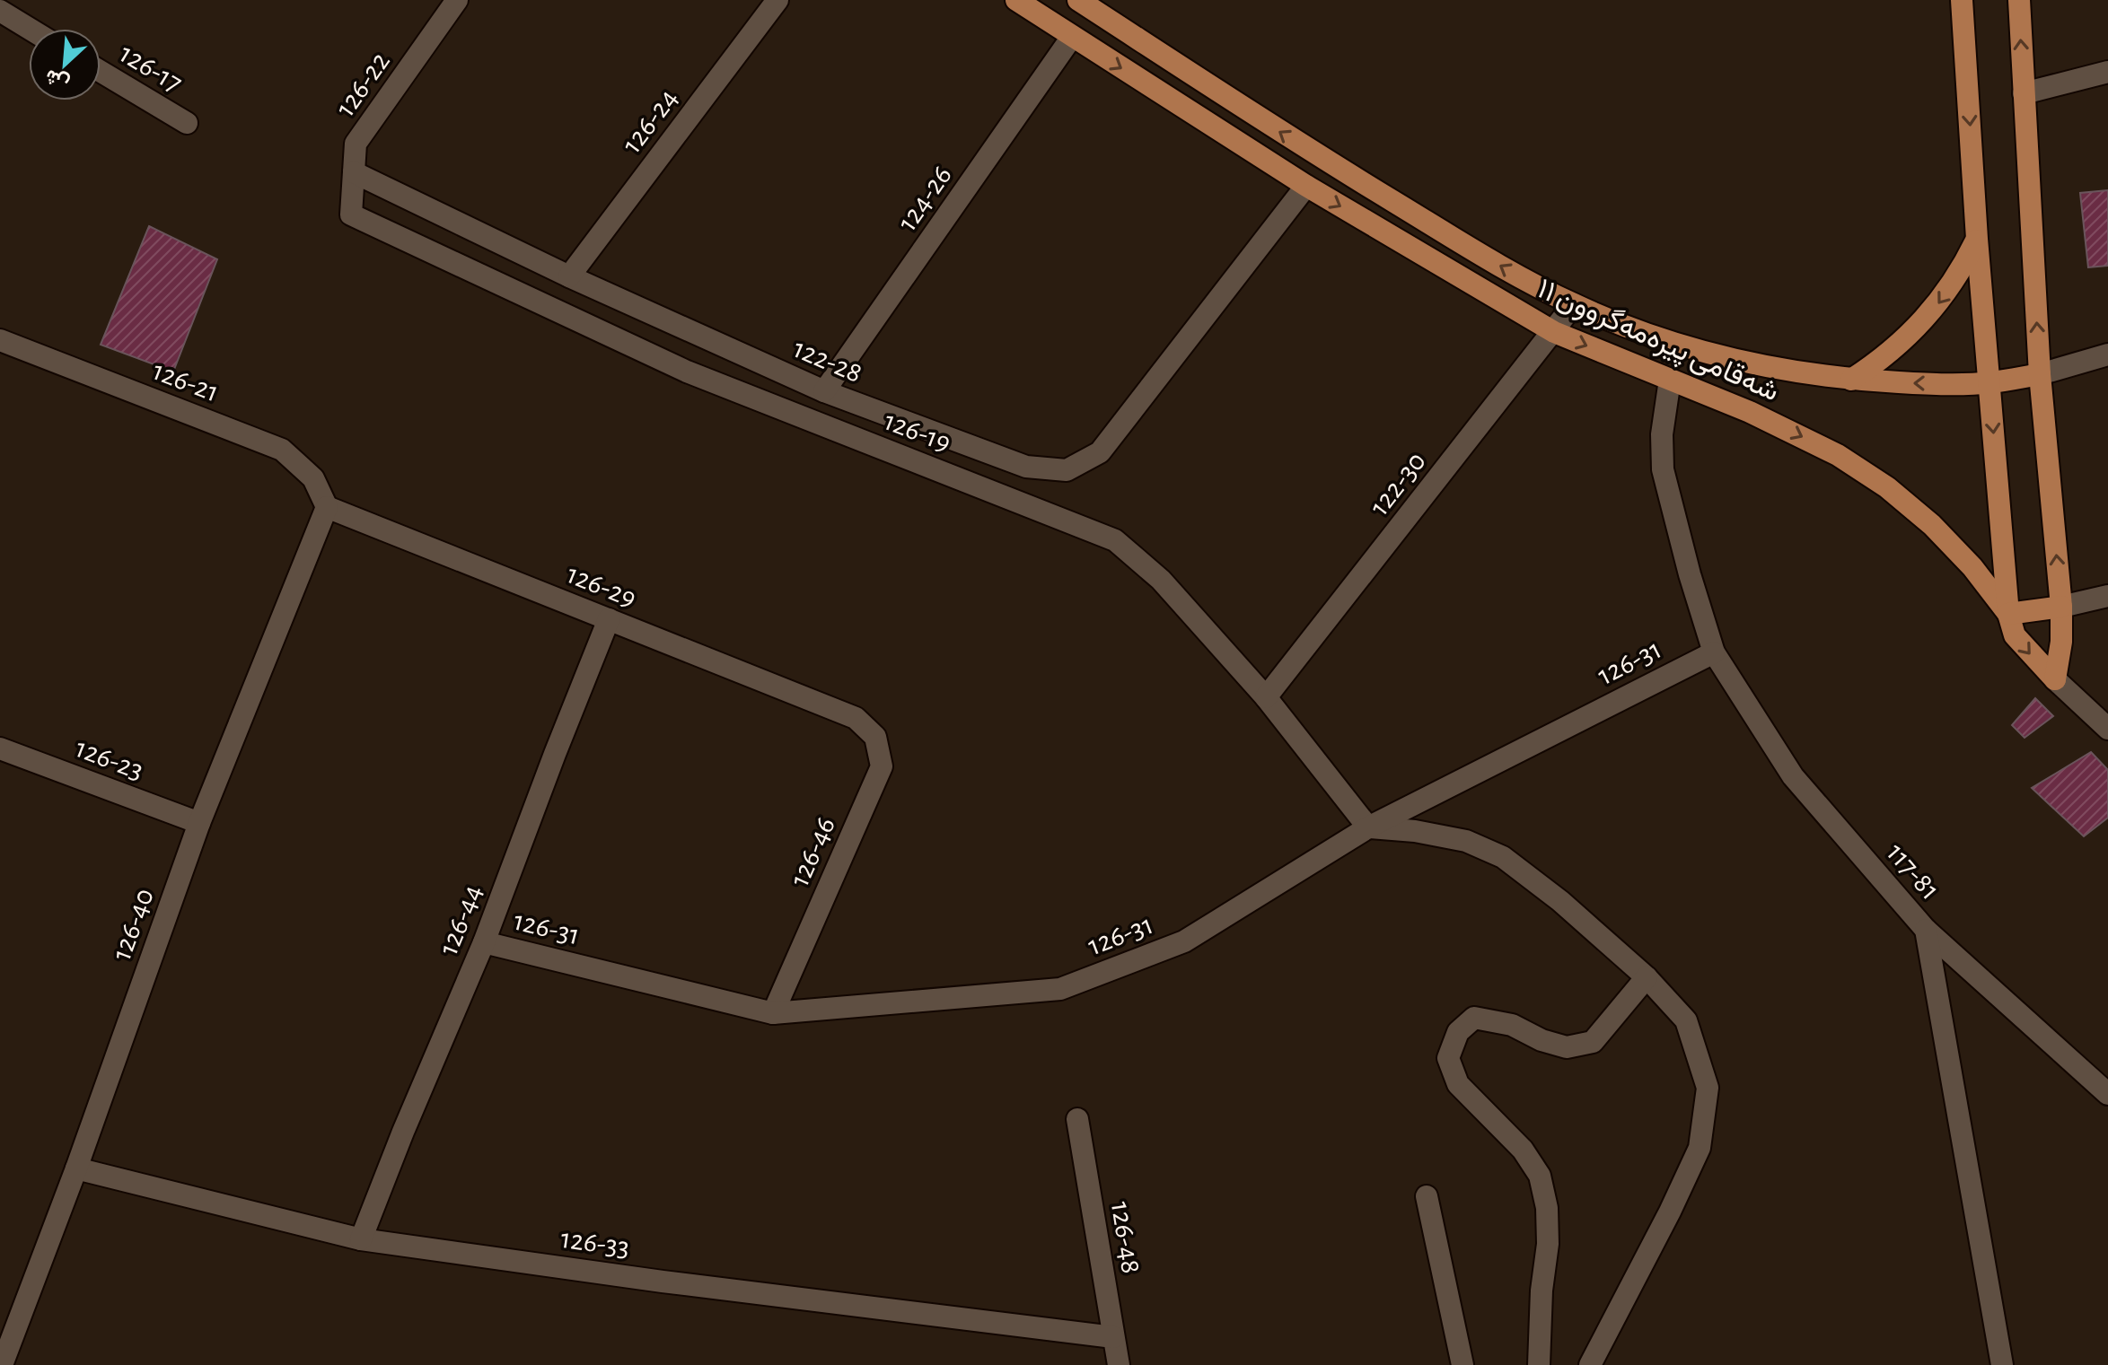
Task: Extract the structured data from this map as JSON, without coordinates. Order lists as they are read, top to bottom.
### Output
{
  "streets": {
    "main road": ["شەقامی پیرەمەگروون ١١"],
    "street": [
      "126-17",
      "126-22",
      "126-24",
      "124-26",
      "122-28",
      "126-21",
      "126-19",
      "122-30",
      "126-29",
      "126-31",
      "126-23",
      "126-46",
      "117-81",
      "126-44",
      "126-40",
      "126-48",
      "126-33"
    ]
  },
  "crossings": [
    ["126-22", "122-28"],
    ["126-22", "126-19"],
    ["126-24", "122-28"],
    ["124-26", "شەقامی پیرەمەگروون ١١"],
    ["124-26", "122-28"],
    ["شەقامی پیرەمەگروون ١١", "122-28"],
    ["شەقامی پیرەمەگروون ١١", "122-30"],
    ["شەقامی پیرەمەگروون ١١", "117-81"],
    ["126-21", "126-29"],
    ["126-21", "126-40"],
    ["126-19", "122-30"],
    ["126-19", "126-31"],
    ["126-29", "126-46"],
    ["126-29", "126-44"],
    ["126-29", "126-40"],
    ["126-31", "126-46"],
    ["126-31", "117-81"],
    ["126-31", "126-44"],
    ["126-23", "126-40"],
    ["126-44", "126-33"],
    ["126-40", "126-33"],
    ["126-48", "126-33"]
  ],
  "north": "bottom left"
}
